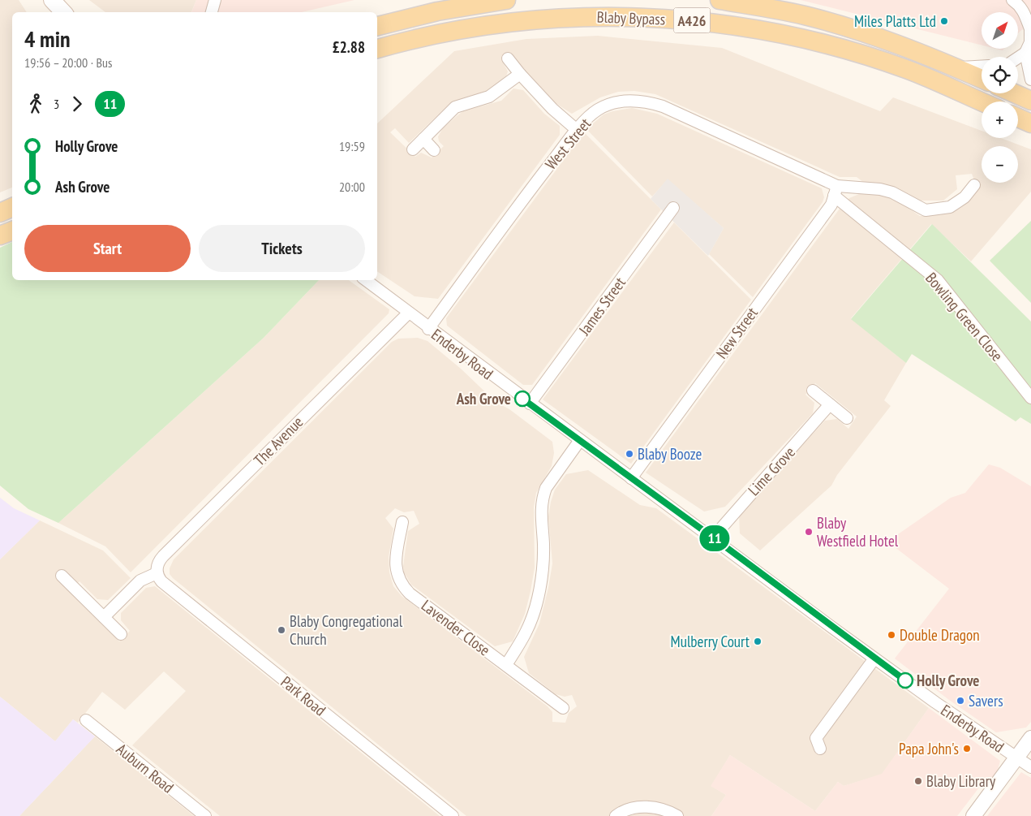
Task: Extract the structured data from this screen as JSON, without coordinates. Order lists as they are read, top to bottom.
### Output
{
  "streets": {
    "main road": ["Blaby Bypass", "A426"],
    "street": [
      "West Street",
      "James Street",
      "Bowling Green Close",
      "New Street",
      "Enderby Road",
      "The Avenue",
      "Lime Grove",
      "Lavender Close",
      "Park Road",
      "Auburn Road"
    ]
  },
  "crossings": [
    ["West Street", "Bowling Green Close"],
    ["West Street", "New Street"],
    ["West Street", "Enderby Road"],
    ["James Street", "Enderby Road"],
    ["Bowling Green Close", "New Street"],
    ["New Street", "Enderby Road"],
    ["Enderby Road", "The Avenue"],
    ["Enderby Road", "Lime Grove"],
    ["The Avenue", "Park Road"]
  ],
  "places": [
    "Miles Platts Ltd",
    "Ash Grove",
    "Blaby Booze",
    "Blaby Westfield Hotel",
    "Blaby Congregational Church",
    "Double Dragon",
    "Mulberry Court",
    "Holly Grove",
    "Savers",
    "Papa John's",
    "Blaby Library"
  ],
  "lines": ["bus line 11"],
  "north": "top right",
  "page": {
    "on_map": "11",
    "map_buttons": ["+", "−"],
    "heading": ["4 min", "19:56 – 20:00 · Bus", "£2.88"],
    "legs": ["3", "11"],
    "list": [
      {
        "name": "Holly Grove",
        "value": "19:59"
      },
      {
        "name": "Ash Grove",
        "value": "20:00"
      }
    ],
    "buttons": ["Start", "Tickets"]
  }
}
